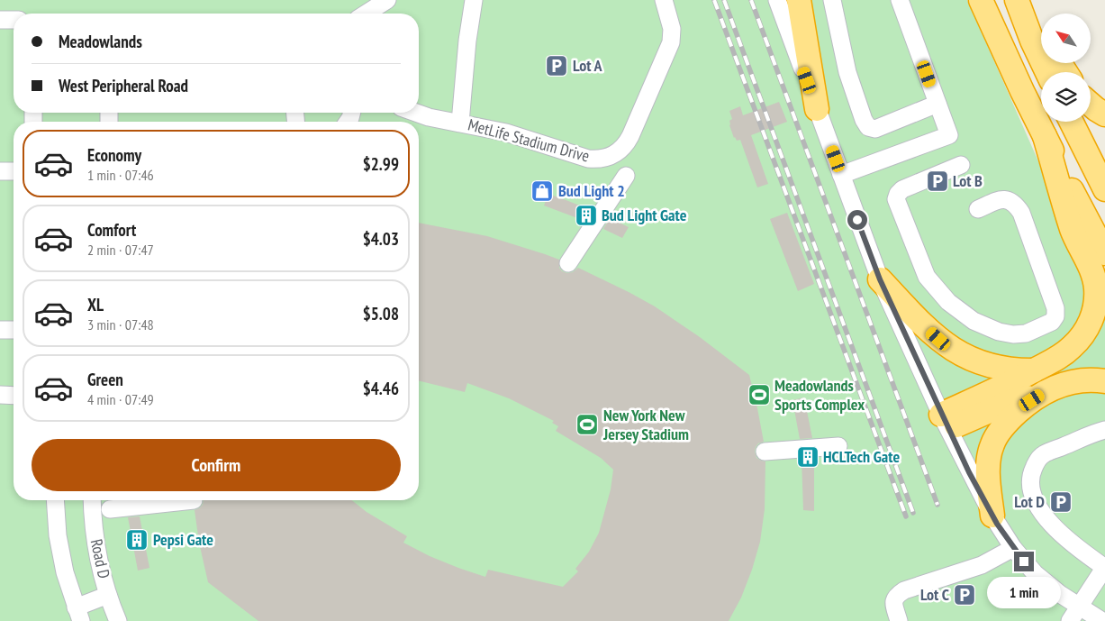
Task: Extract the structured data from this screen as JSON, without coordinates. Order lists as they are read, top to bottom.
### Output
{
  "streets": {
    "street": ["MetLife Stadium Drive", "Road D"]
  },
  "places": {
    "parking": [
      "Lot A",
      "Lot B",
      "Lot D",
      "Lot C"
    ],
    "shop": ["Bud Light 2"],
    "building": ["Bud Light Gate", "HCLTech Gate", "Pepsi Gate"],
    "sports": ["Meadowlands Sports Complex", "New York New Jersey Stadium"]
  },
  "north": "top left",
  "page": {
    "banner": ["Meadowlands", "West Peripheral Road"],
    "list": [
      {
        "name": "Economy",
        "note": "1 min · 07:46",
        "value": "$2.99"
      },
      {
        "name": "Comfort",
        "note": "2 min · 07:47",
        "value": "$4.03"
      },
      {
        "name": "XL",
        "note": "3 min · 07:48",
        "value": "$5.08"
      },
      {
        "name": "Green",
        "note": "4 min · 07:49",
        "value": "$4.46"
      }
    ],
    "buttons": "Confirm",
    "bubble": "1 min"
  }
}
